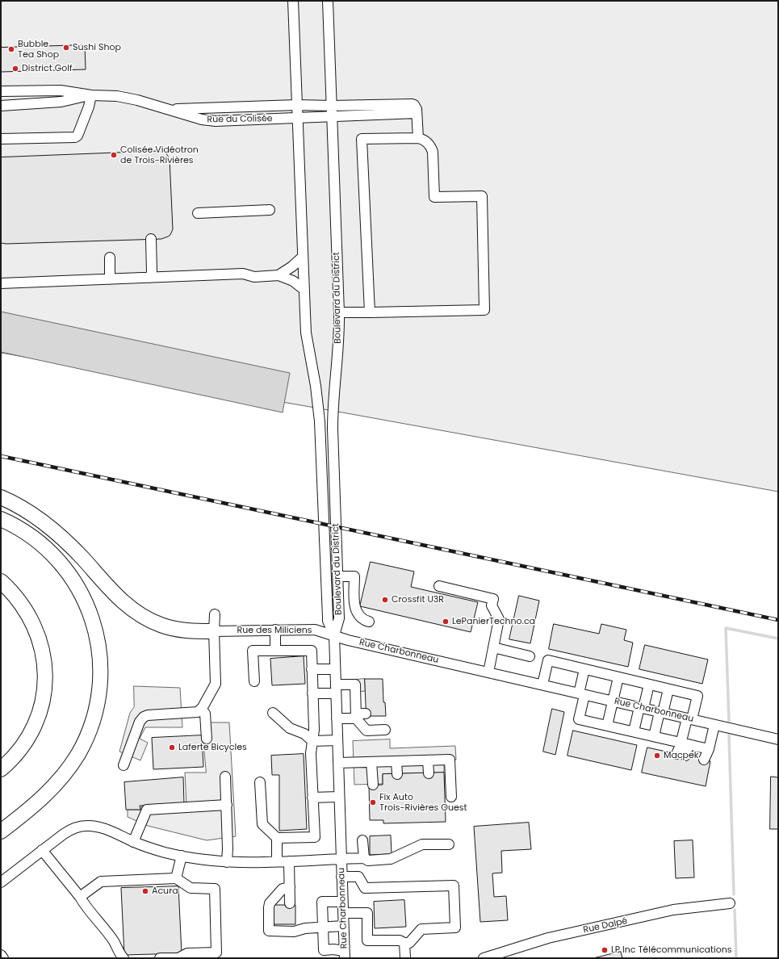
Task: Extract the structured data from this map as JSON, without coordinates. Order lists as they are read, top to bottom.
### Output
{
  "streets": {
    "street": [
      "Rue du Colisée",
      "Boulevard du District",
      "Rue des Miliciens",
      "Rue Charbonneau",
      "Rue Dalpé"
    ]
  },
  "crossings": [
    ["Rue du Colisée", "Boulevard du District"],
    ["Boulevard du District", "Rue des Miliciens"],
    ["Boulevard du District", "Rue Charbonneau"],
    ["Rue des Miliciens", "Rue Charbonneau"]
  ],
  "places": [
    "Sushi Shop",
    "Bubble Tea Shop",
    "District Golf",
    "Colisée Vidéotron de Trois-Rivières",
    "Crossfit U3R",
    "LePanierTechno.ca",
    "Laferte Bicycles",
    "Macpek",
    "Fix Auto Trois-Rivières Ouest",
    "Acura",
    "LP Inc Télécommunications"
  ]
}
